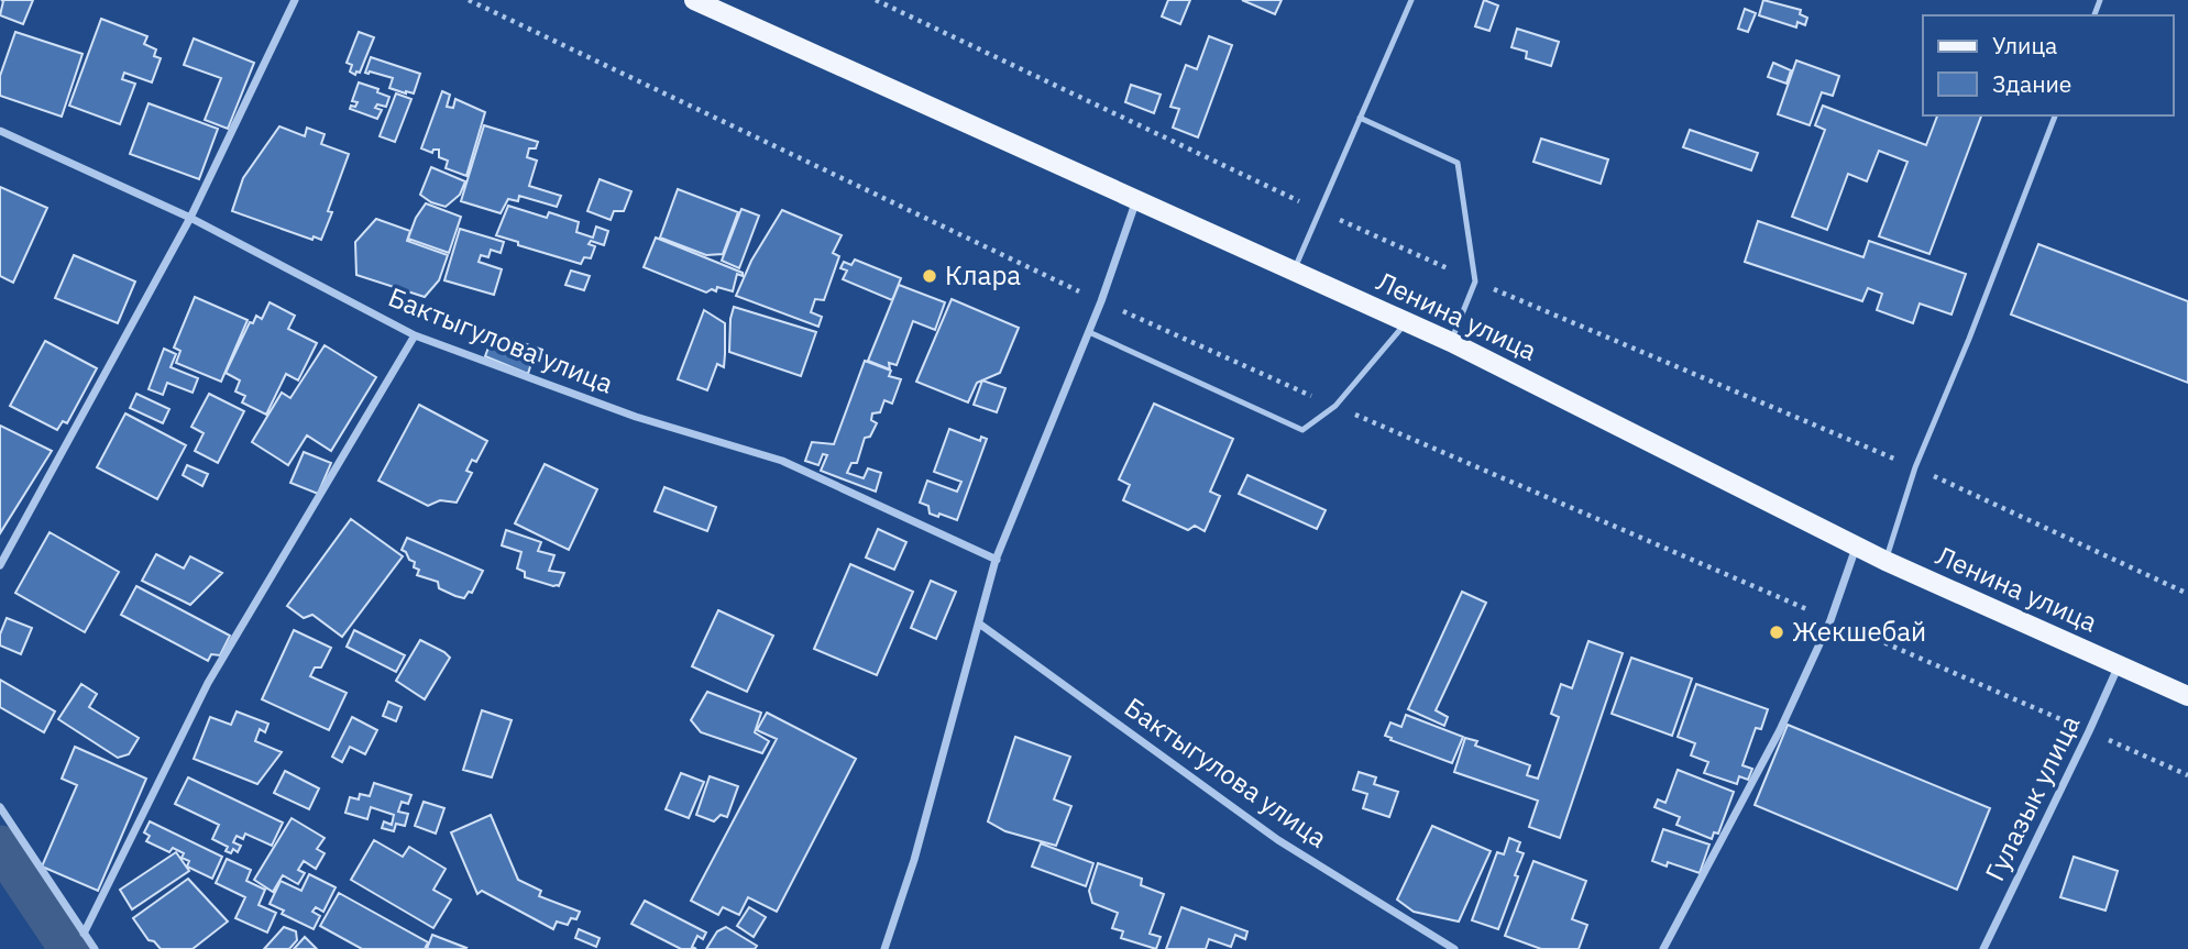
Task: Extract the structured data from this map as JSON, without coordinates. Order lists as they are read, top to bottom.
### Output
{
  "streets": {
    "main road": ["Ленина улица"],
    "street": ["Бактыгулова улица", "Гулазык улица"]
  },
  "crossings": [
    ["Ленина улица", "Гулазык улица"]
  ],
  "places": ["Клара", "Жекшебай"],
  "legend": ["Улица", "Здание"]
}
